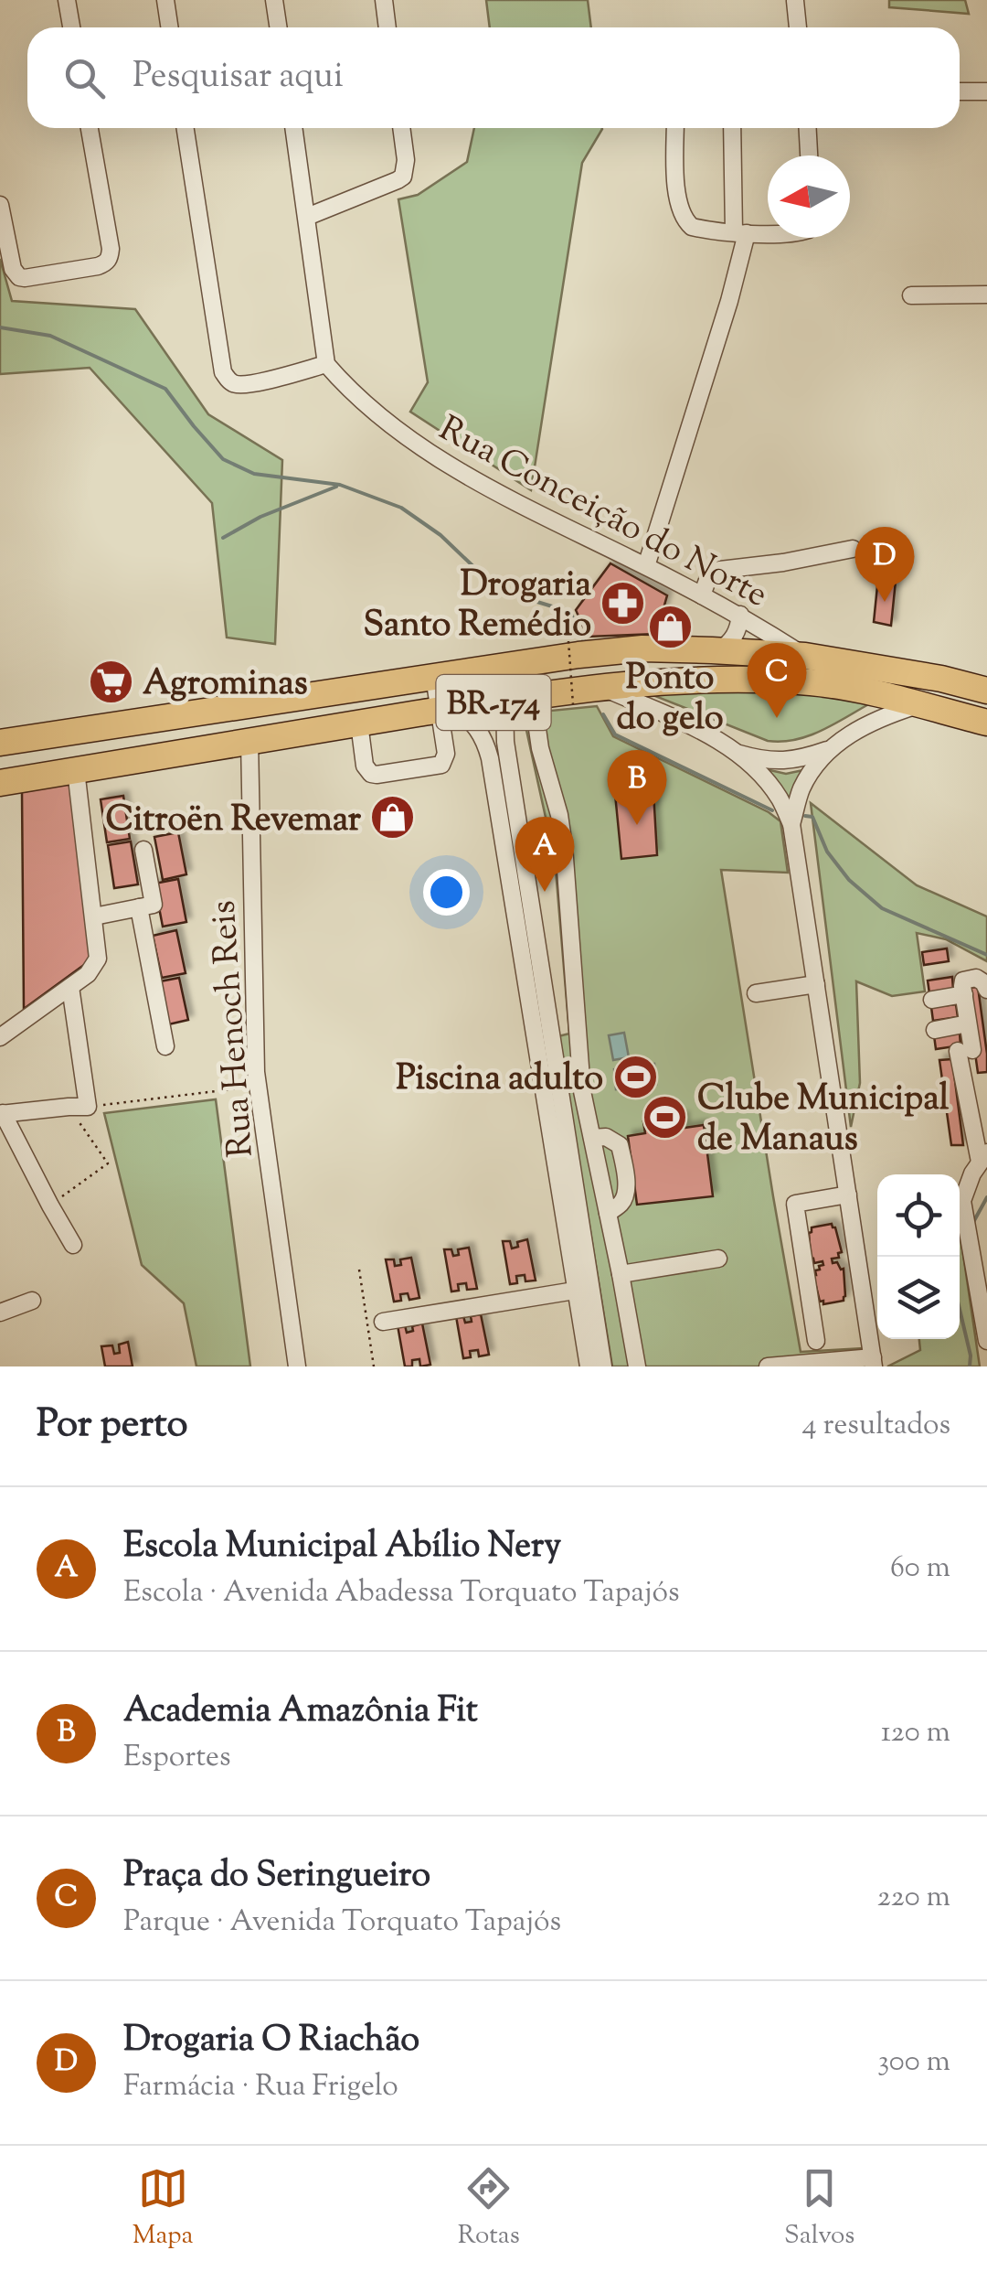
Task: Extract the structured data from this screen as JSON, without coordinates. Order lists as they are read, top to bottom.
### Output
{
  "streets": {
    "highway": ["BR-174"],
    "street": ["Rua Conceição do Norte", "Rua Henoch Reis"]
  },
  "crossings": [
    ["Rua Conceição do Norte", "BR-174"],
    ["BR-174", "Rua Henoch Reis"]
  ],
  "places": {
    "pharmacy": ["Drogaria Santo Remédio"],
    "shop": ["Ponto do gelo", "Citroën Revemar"],
    "supermarket": ["Agrominas"],
    "sports": ["Piscina adulto", "Clube Municipal de Manaus"]
  },
  "north": "left",
  "page": {
    "search": "Pesquisar aqui",
    "pins": [
      "D",
      "C",
      "B",
      "A"
    ],
    "heading": ["Por perto", "4 resultados"],
    "list": [
      {
        "mark": "A",
        "name": "Escola Municipal Abílio Nery",
        "note": "Escola · Avenida Abadessa Torquato Tapajós",
        "value": "60 m"
      },
      {
        "mark": "B",
        "name": "Academia Amazônia Fit",
        "note": "Esportes",
        "value": "120 m"
      },
      {
        "mark": "C",
        "name": "Praça do Seringueiro",
        "note": "Parque · Avenida Torquato Tapajós",
        "value": "220 m"
      },
      {
        "mark": "D",
        "name": "Drogaria O Riachão",
        "note": "Farmácia · Rua Frigelo",
        "value": "300 m"
      }
    ],
    "nav": ["Mapa", "Rotas", "Salvos"]
  }
}
